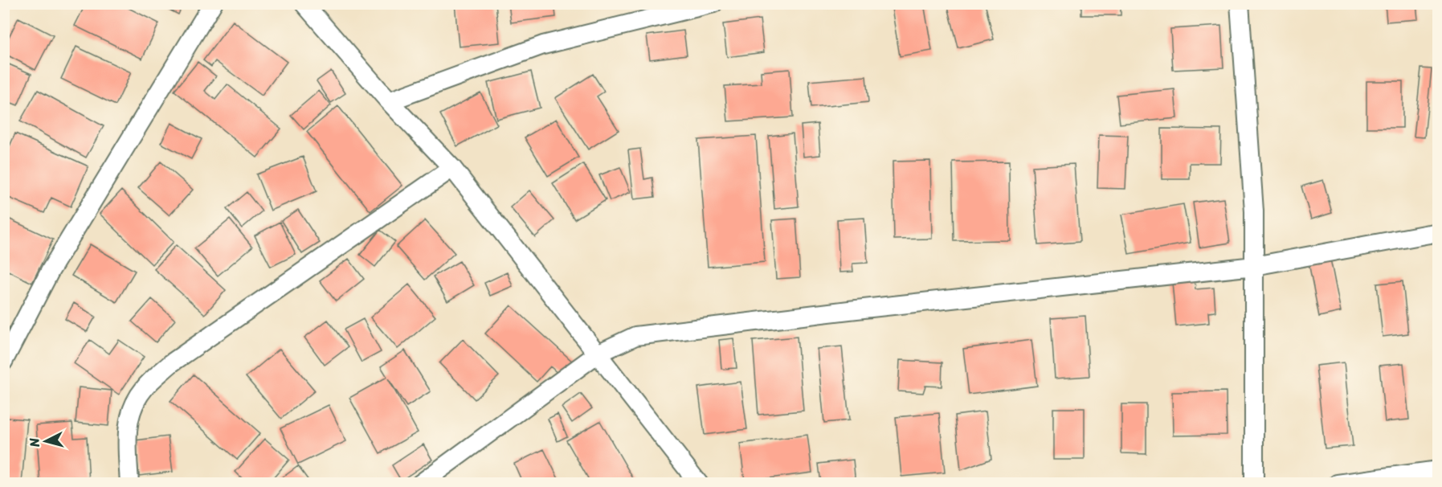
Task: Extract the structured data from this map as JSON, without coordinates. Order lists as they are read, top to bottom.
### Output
{
  "north": "left"
}
